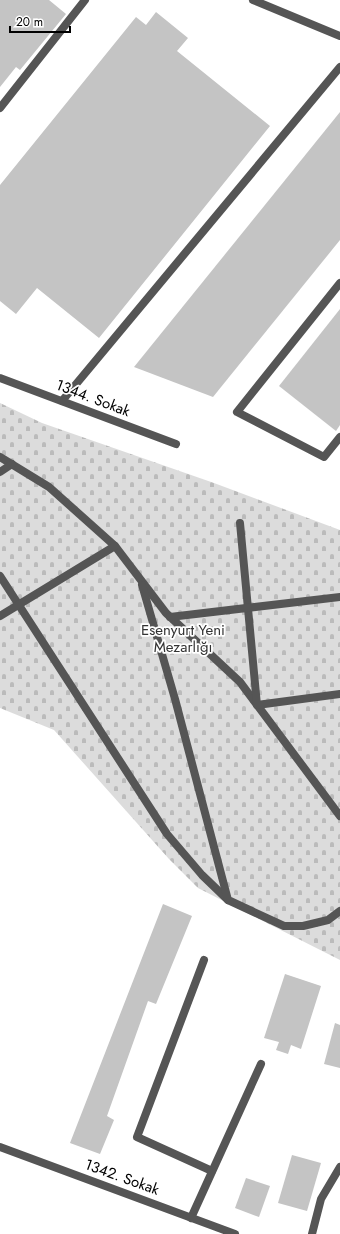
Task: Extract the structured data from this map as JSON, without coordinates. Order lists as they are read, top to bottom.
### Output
{
  "streets": {
    "street": ["1344. Sokak", "1342. Sokak"]
  },
  "parks": ["Esenyurt Yeni Mezarlığı"],
  "scale_bar": "20 m"
}
